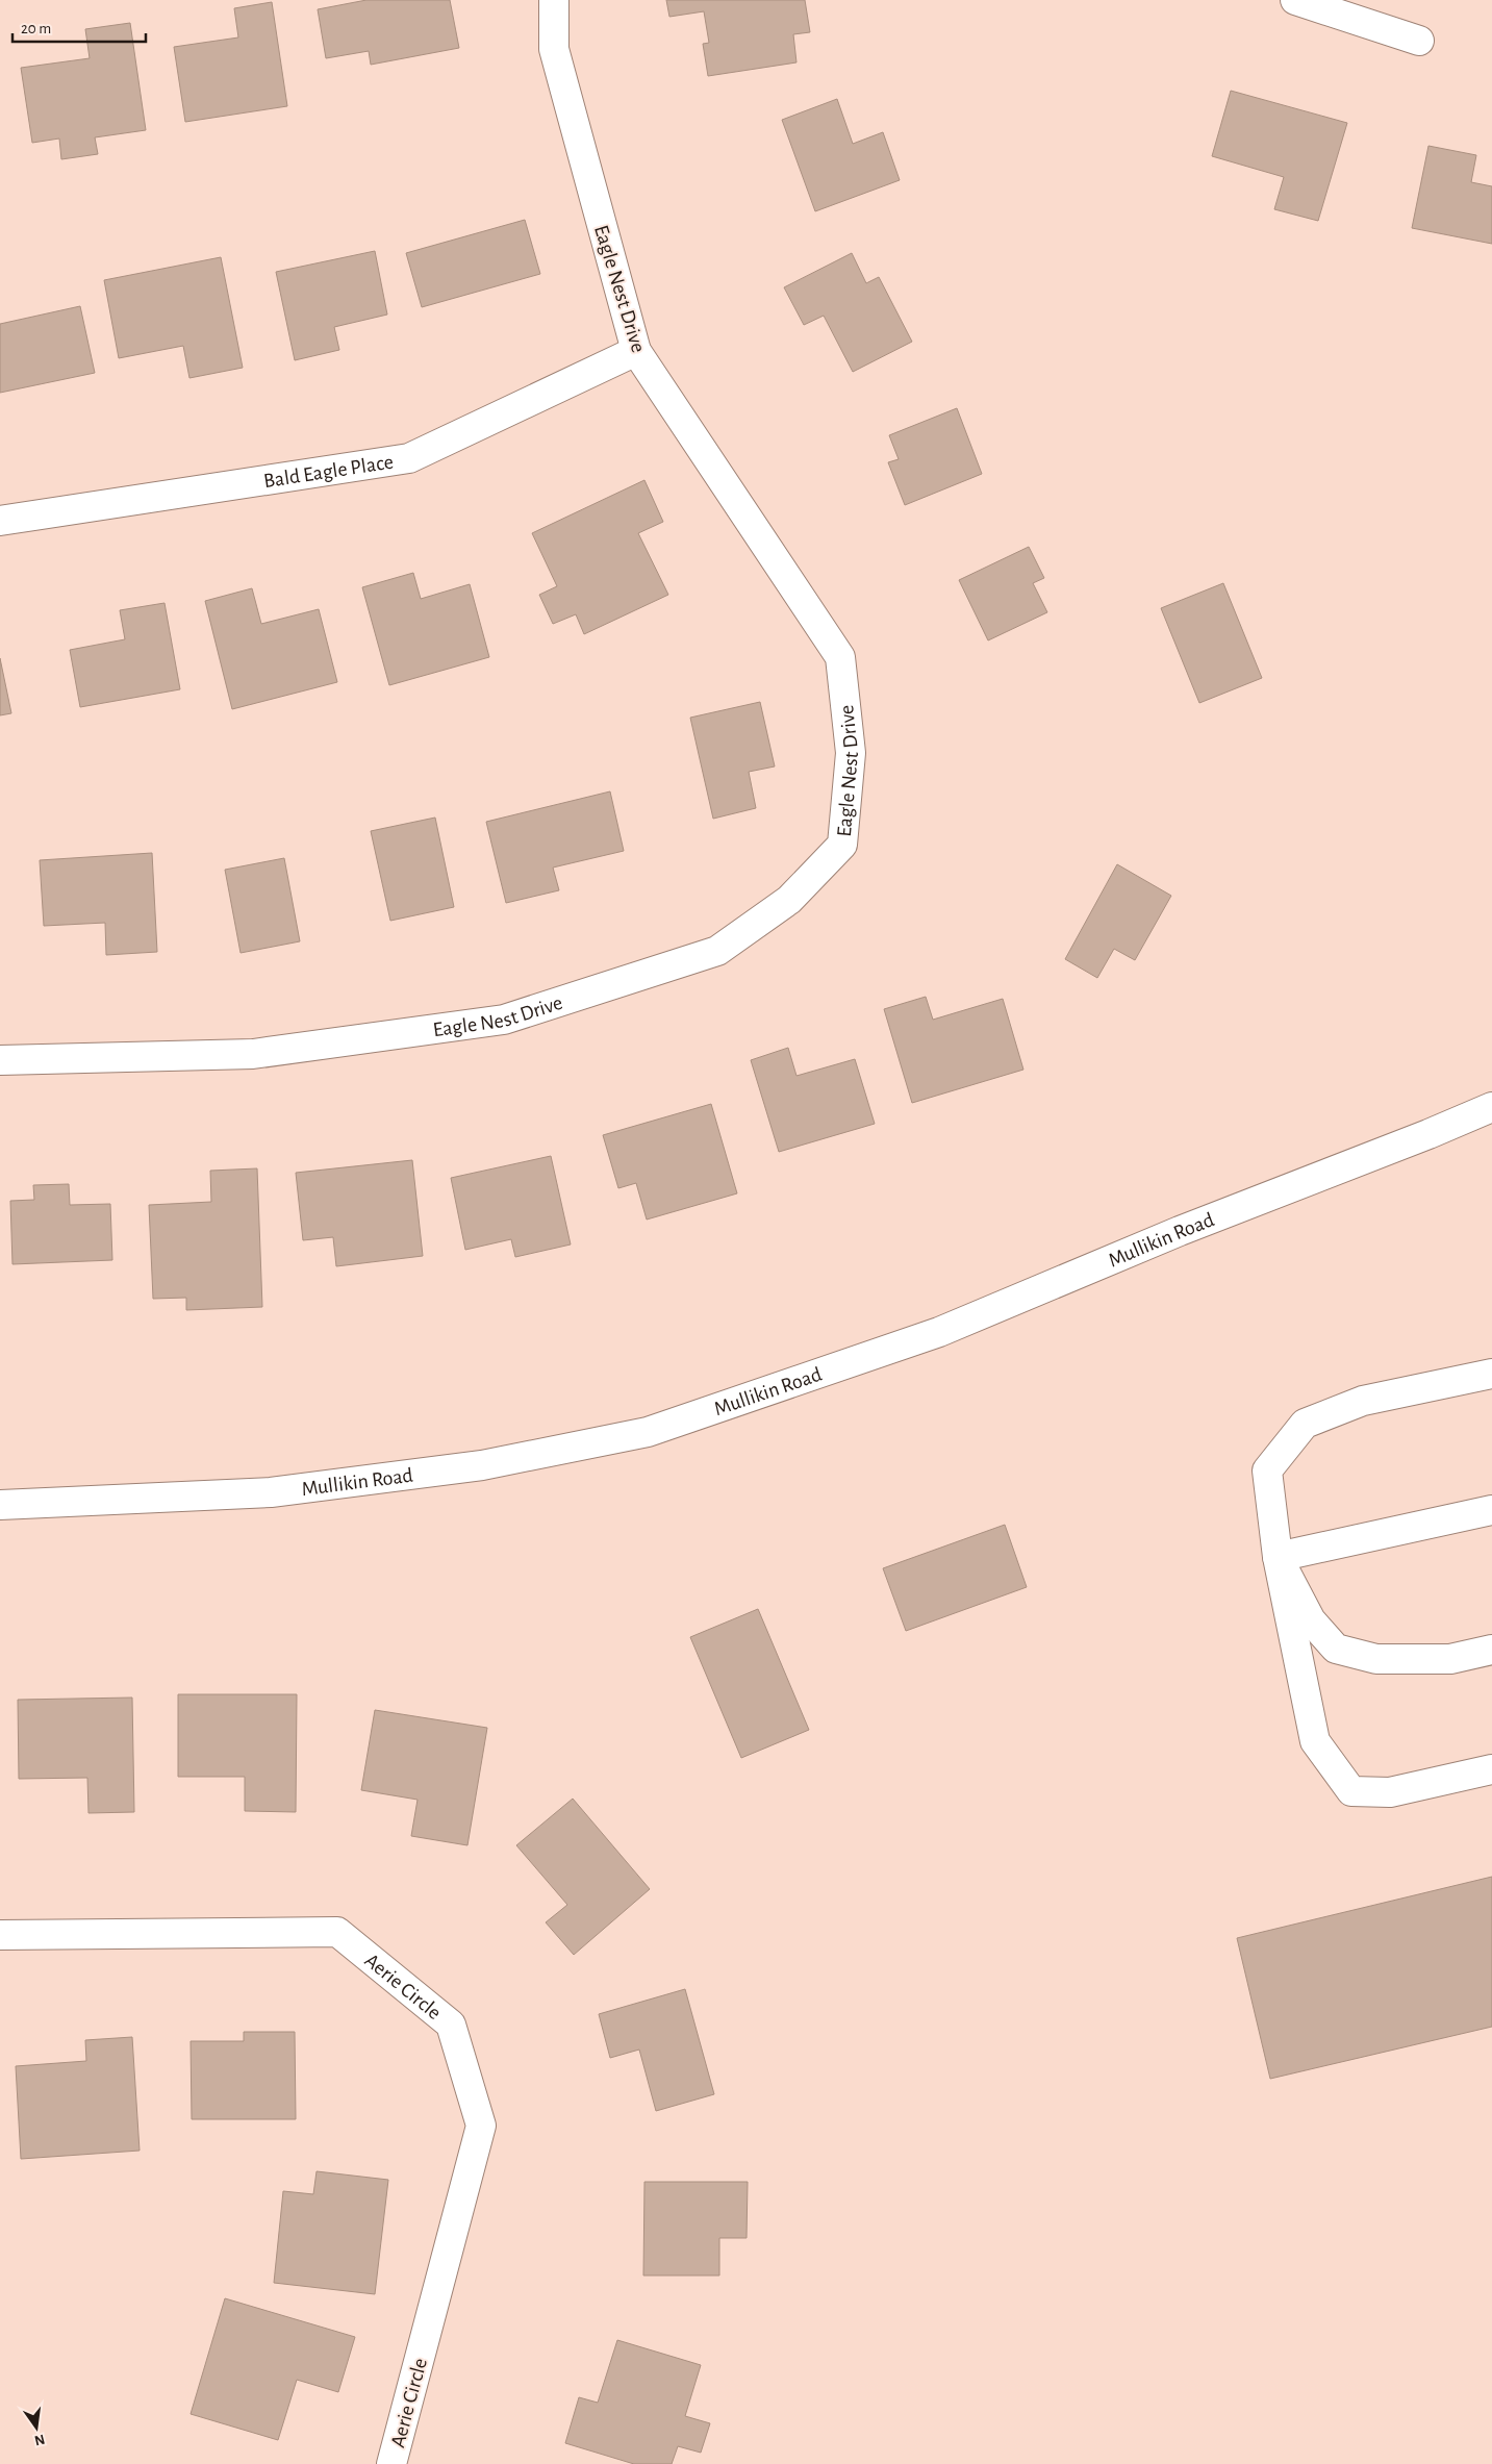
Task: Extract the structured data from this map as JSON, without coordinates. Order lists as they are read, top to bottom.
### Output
{
  "streets": {
    "street": [
      "Eagle Nest Drive",
      "Bald Eagle Place",
      "Mullikin Road",
      "Aerie Circle"
    ]
  },
  "crossings": [
    ["Eagle Nest Drive", "Bald Eagle Place"]
  ],
  "scale_bar": "20 m",
  "north": "bottom"
}
